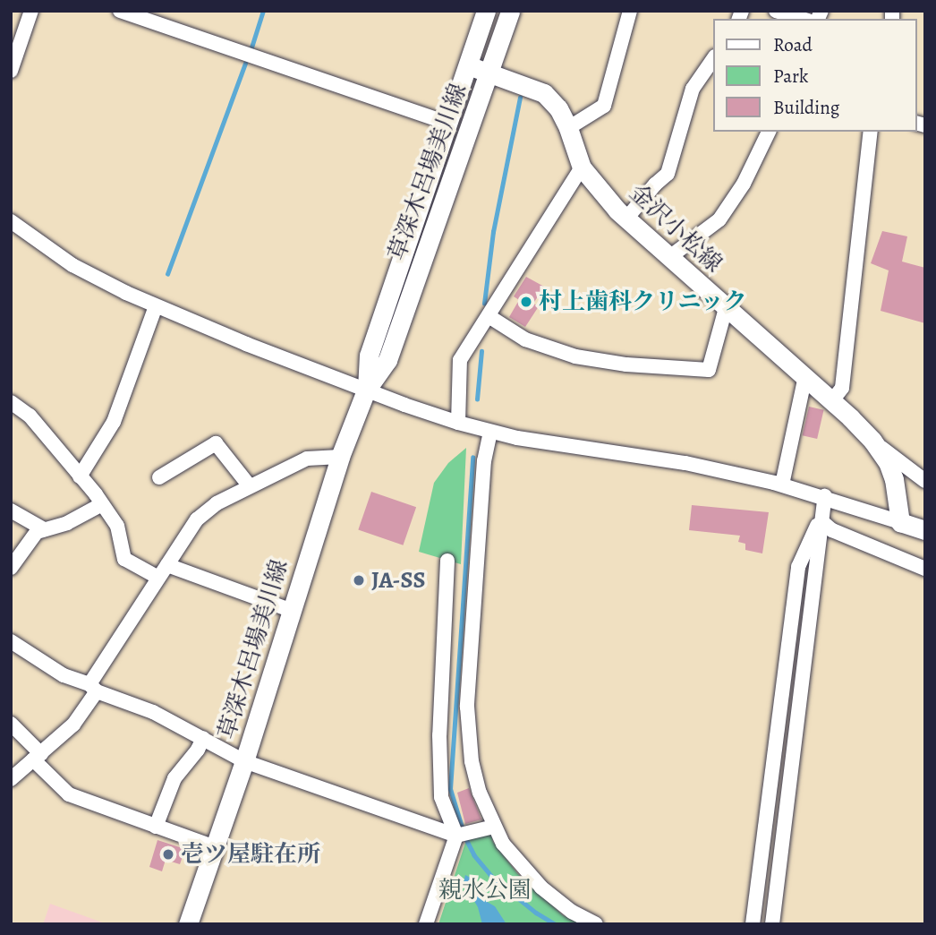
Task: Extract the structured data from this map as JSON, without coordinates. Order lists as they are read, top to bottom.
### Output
{
  "streets": {
    "main road": ["草深木呂場美川線", "金沢小松線"]
  },
  "crossings": [
    ["草深木呂場美川線", "金沢小松線"]
  ],
  "parks": ["親水公園"],
  "places": ["村上歯科クリニック", "JA-SS", "壱ツ屋駐在所"],
  "legend": ["Road", "Park", "Building"]
}
